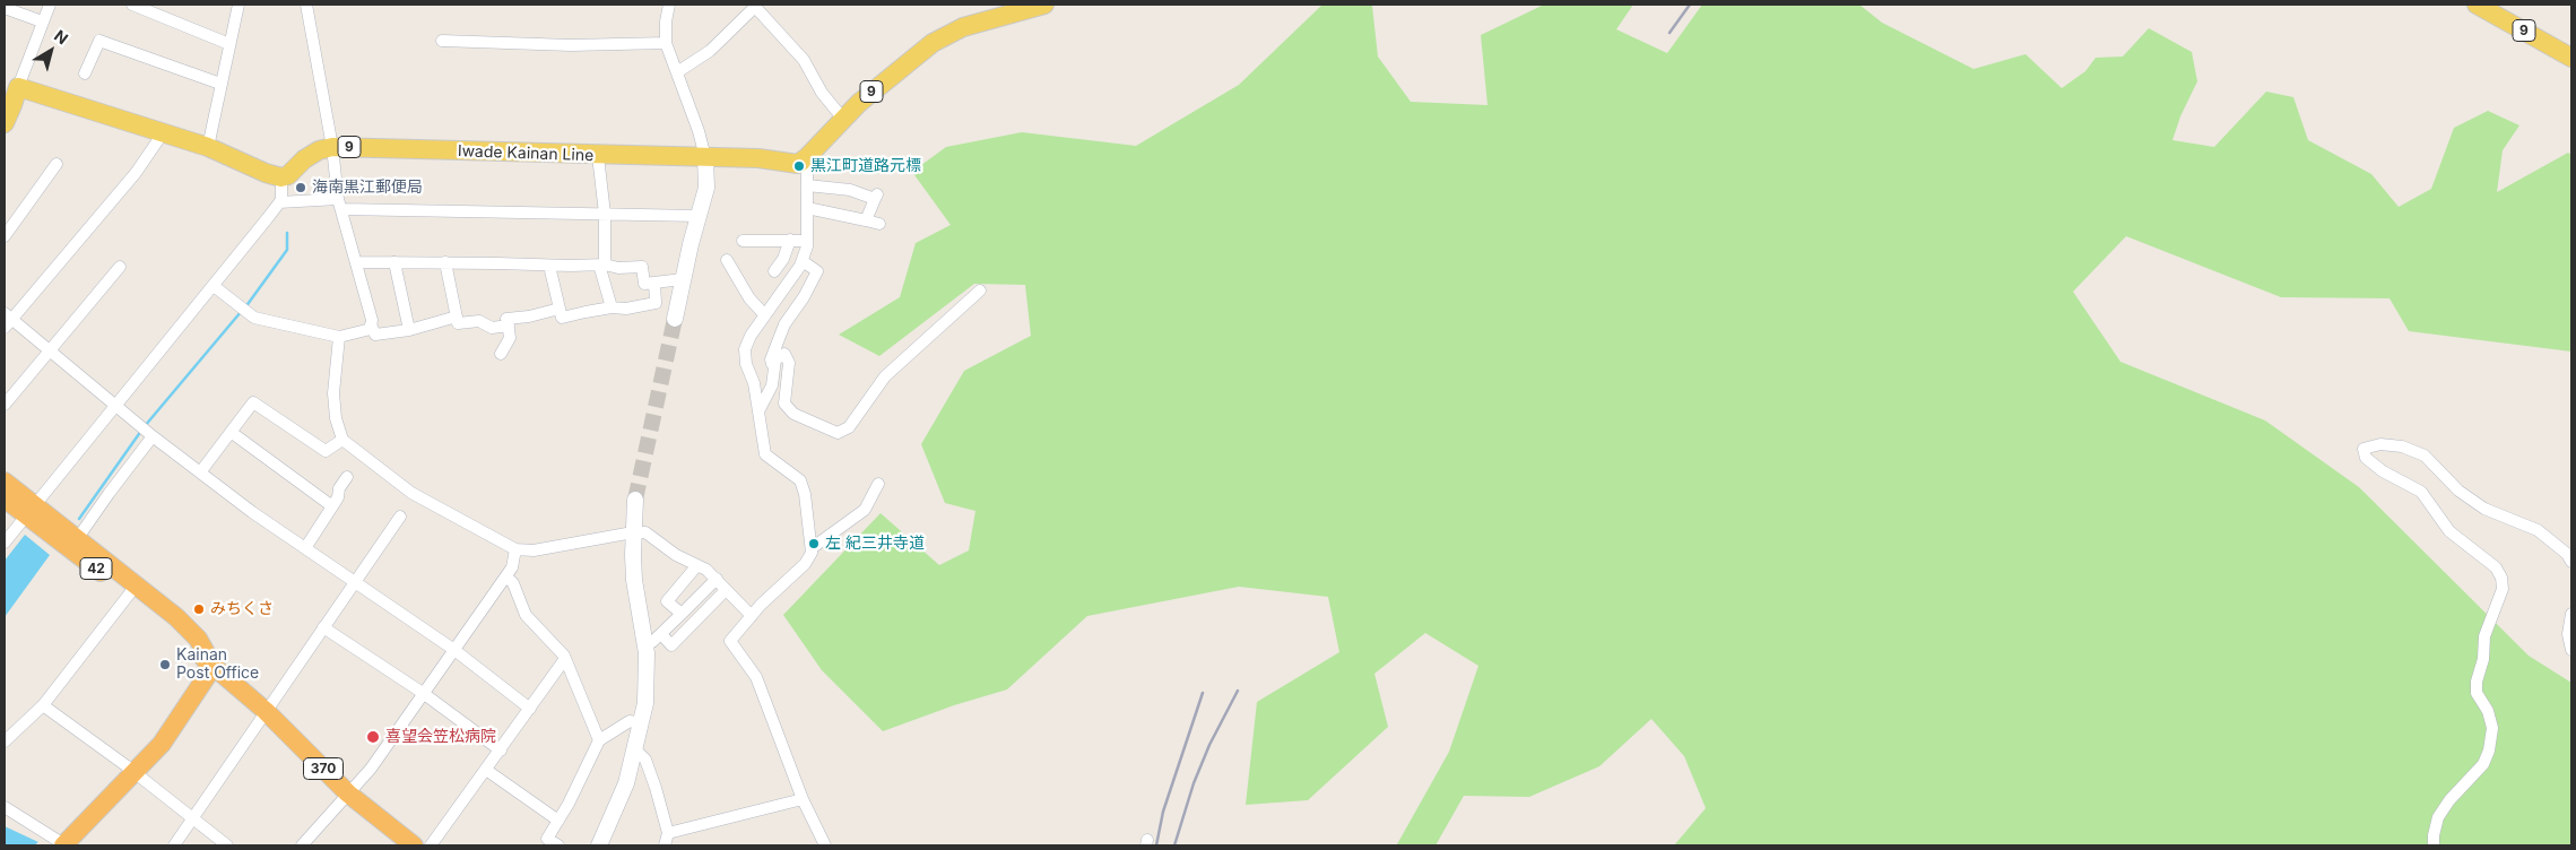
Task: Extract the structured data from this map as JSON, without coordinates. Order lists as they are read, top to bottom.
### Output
{
  "streets": {
    "highway": ["42", "370"],
    "main road": ["9", "Iwade Kainan Line"]
  },
  "crossings": [
    ["9", "Iwade Kainan Line"],
    ["42", "370"]
  ],
  "places": [
    "黒江町道路元標",
    "海南黒江郵便局",
    "左 紀三井寺道",
    "みちくさ",
    "Kainan Post Office",
    "喜望会笠松病院"
  ],
  "north": "top right"
}
